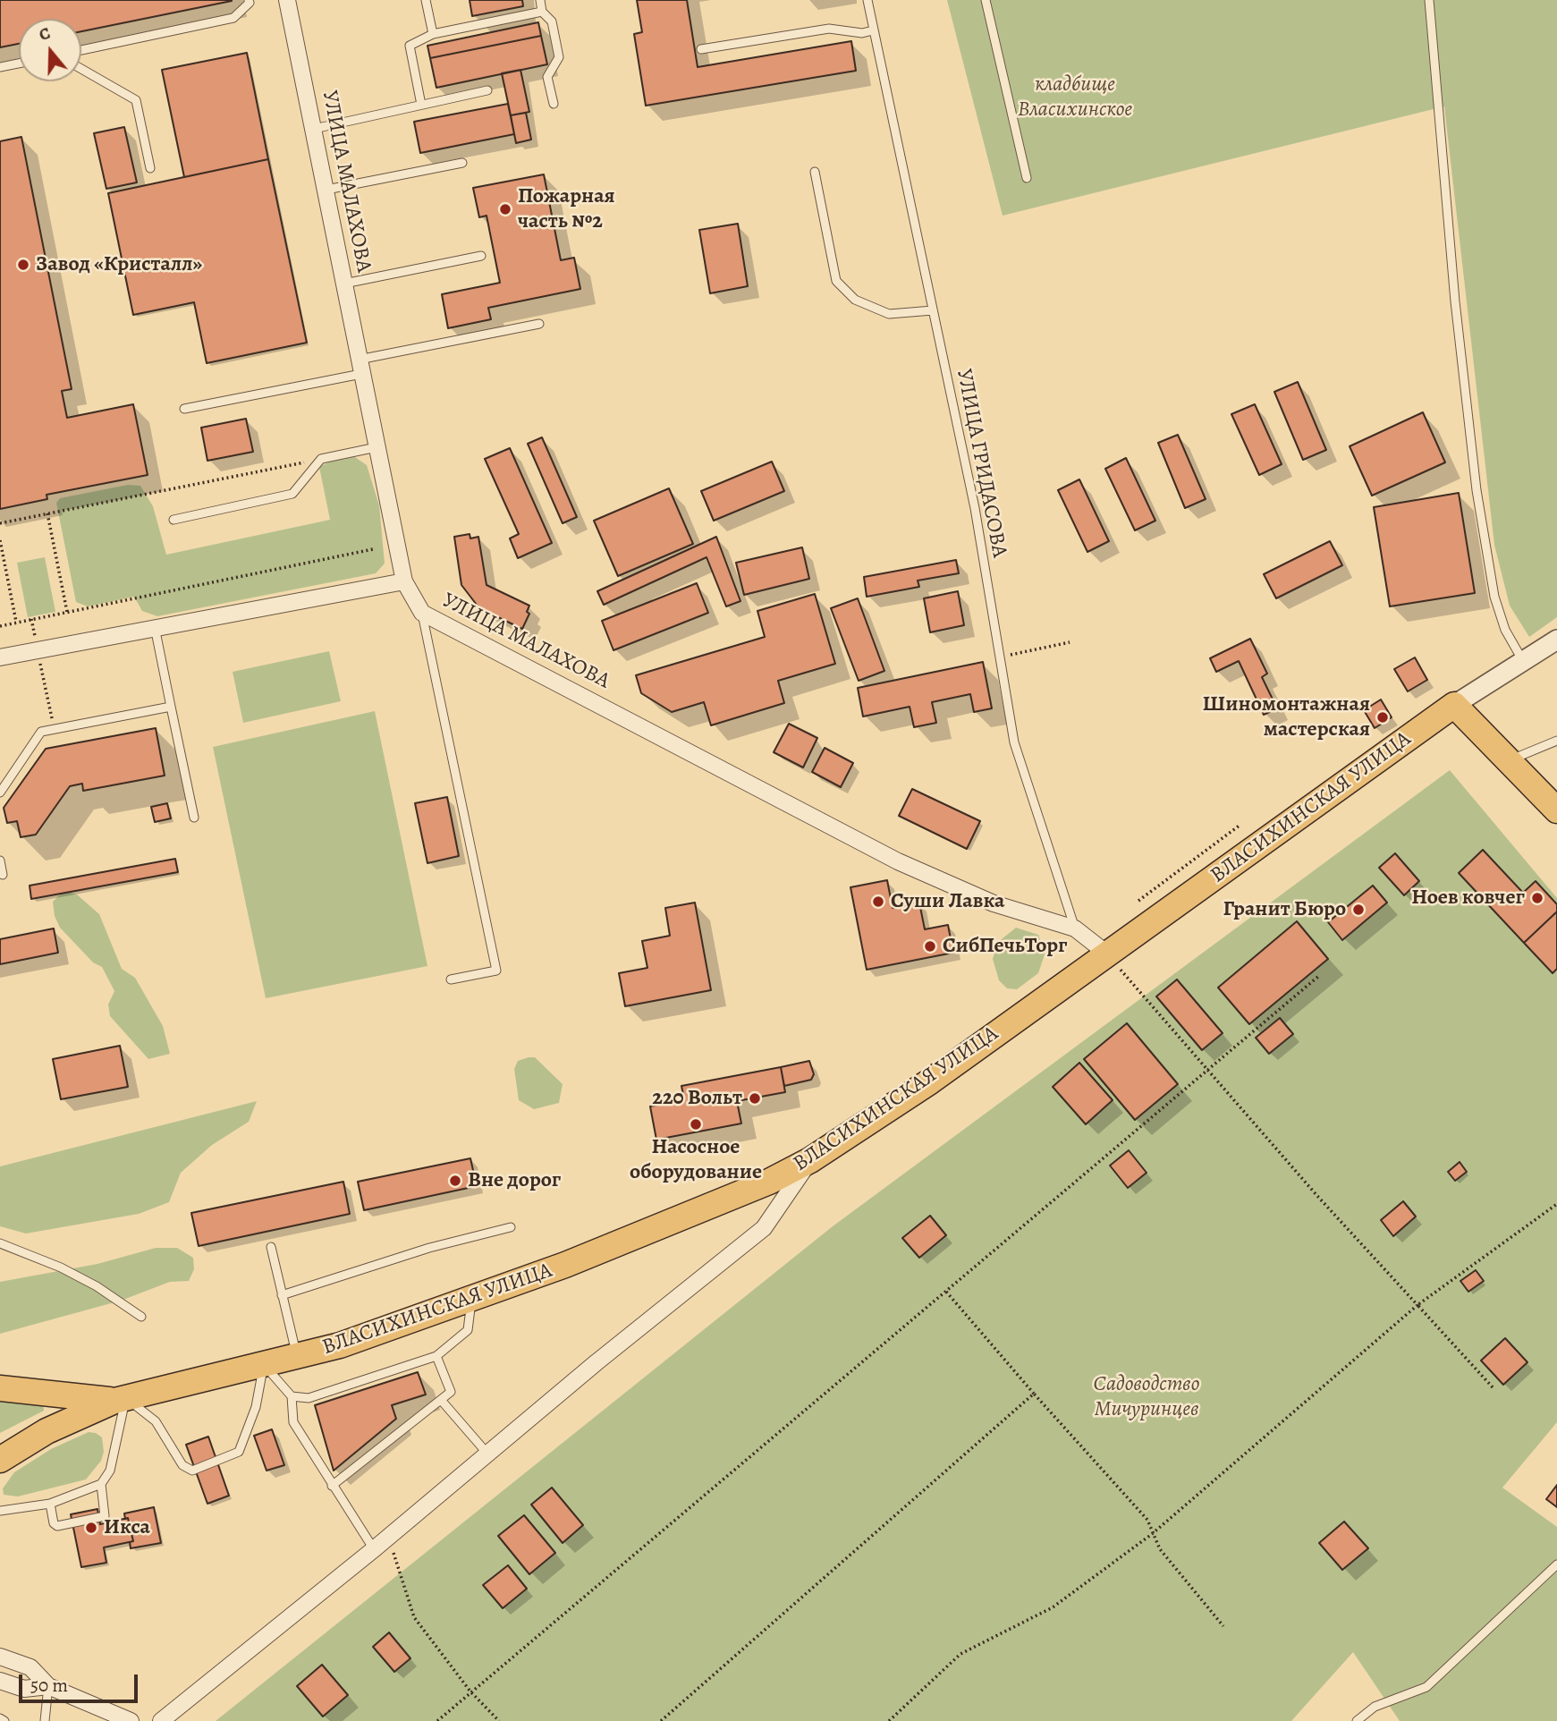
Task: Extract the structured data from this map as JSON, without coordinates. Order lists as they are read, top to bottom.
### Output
{
  "streets": {
    "highway": ["ВЛАСИХИНСКАЯ УЛИЦА"],
    "street": ["УЛИЦА МАЛАХОВА"],
    "lane": ["УЛИЦА ГРИДАСОВА"]
  },
  "crossings": [
    ["УЛИЦА МАЛАХОВА", "УЛИЦА ГРИДАСОВА"]
  ],
  "parks": ["кладбище Власихинское", "Садоводство Мичуринцев"],
  "places": [
    "Пожарная часть №2",
    "Завод «Кристалл»",
    "Шиномонтажная мастерская",
    "Ноев ковчег",
    "Суши Лавка",
    "Гранит Бюро",
    "СибПечьТорг",
    "220 Вольт",
    "Насосное оборудование",
    "Вне дорог",
    "Икса"
  ],
  "scale_bar": "50 m",
  "north": "top"
}
